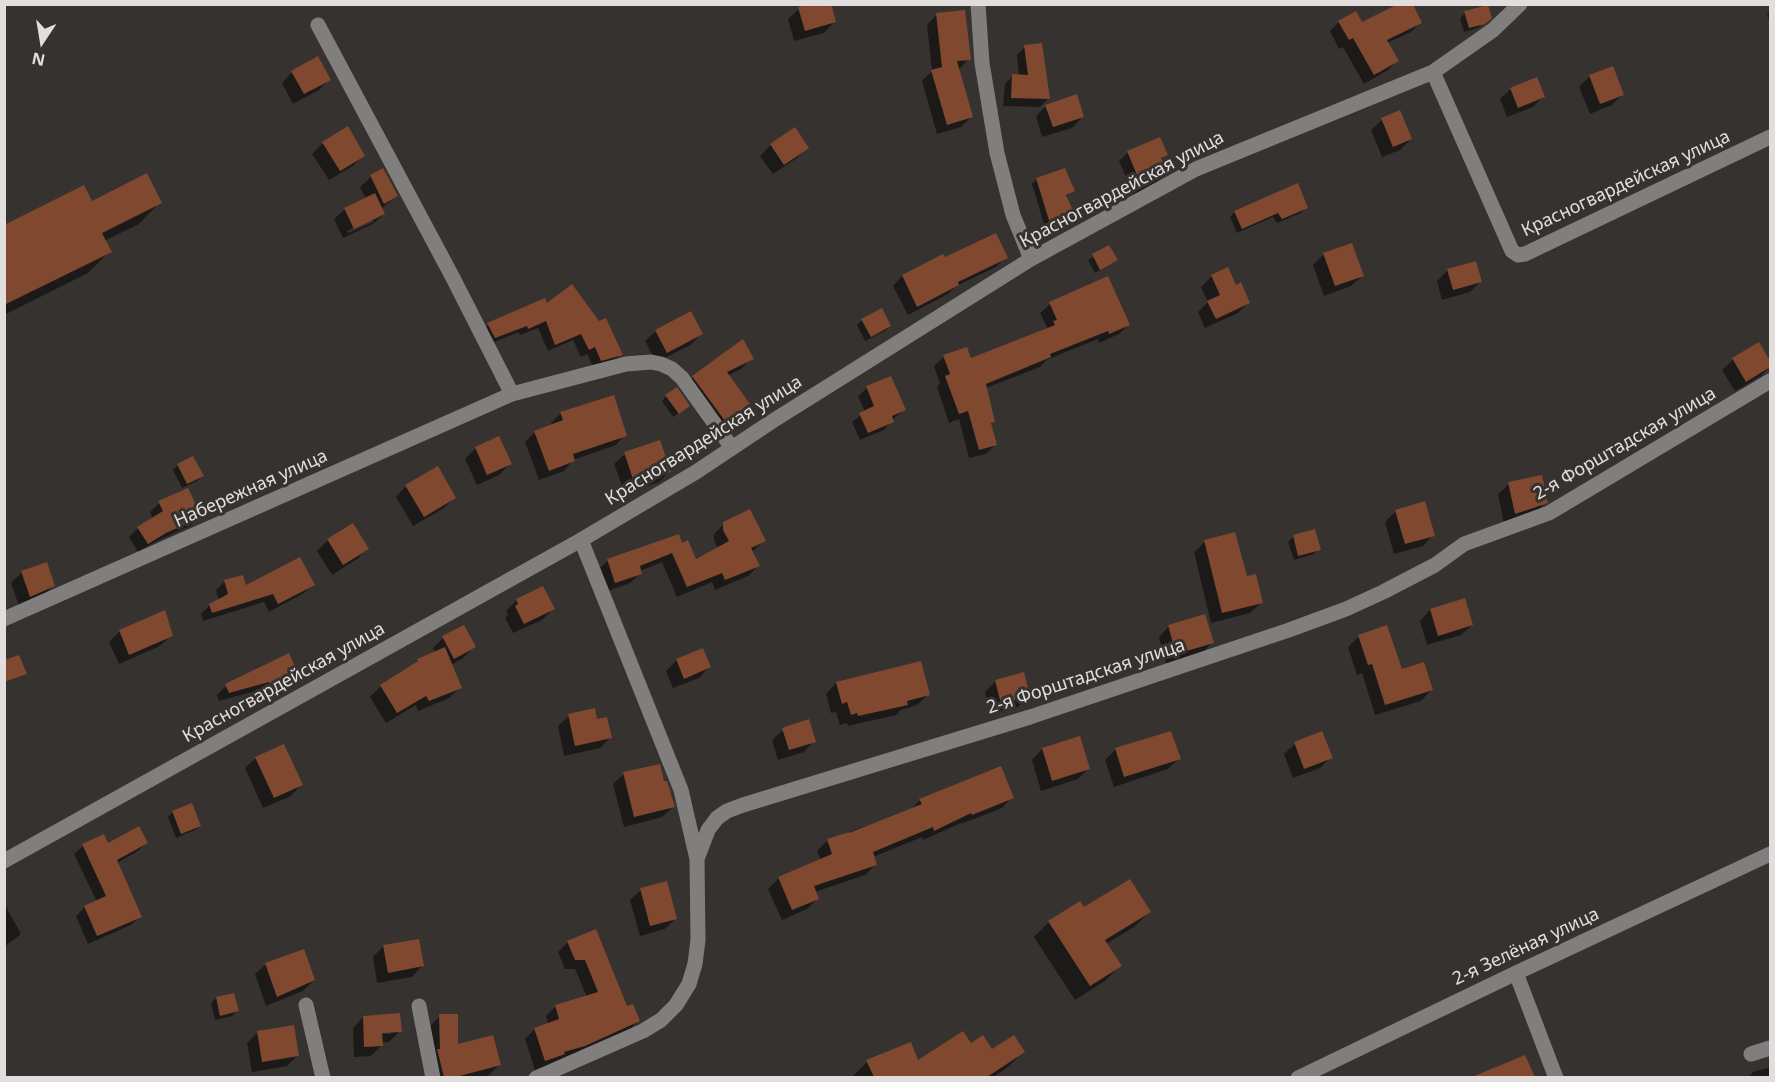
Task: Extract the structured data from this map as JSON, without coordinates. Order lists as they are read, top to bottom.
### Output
{
  "streets": {
    "street": [
      "Красногвардейская улица",
      "2-я Форштадская улица",
      "Набережная улица",
      "2-я Зелёная улица"
    ]
  },
  "crossings": [
    ["Красногвардейская улица", "Набережная улица"]
  ],
  "north": "bottom"
}
